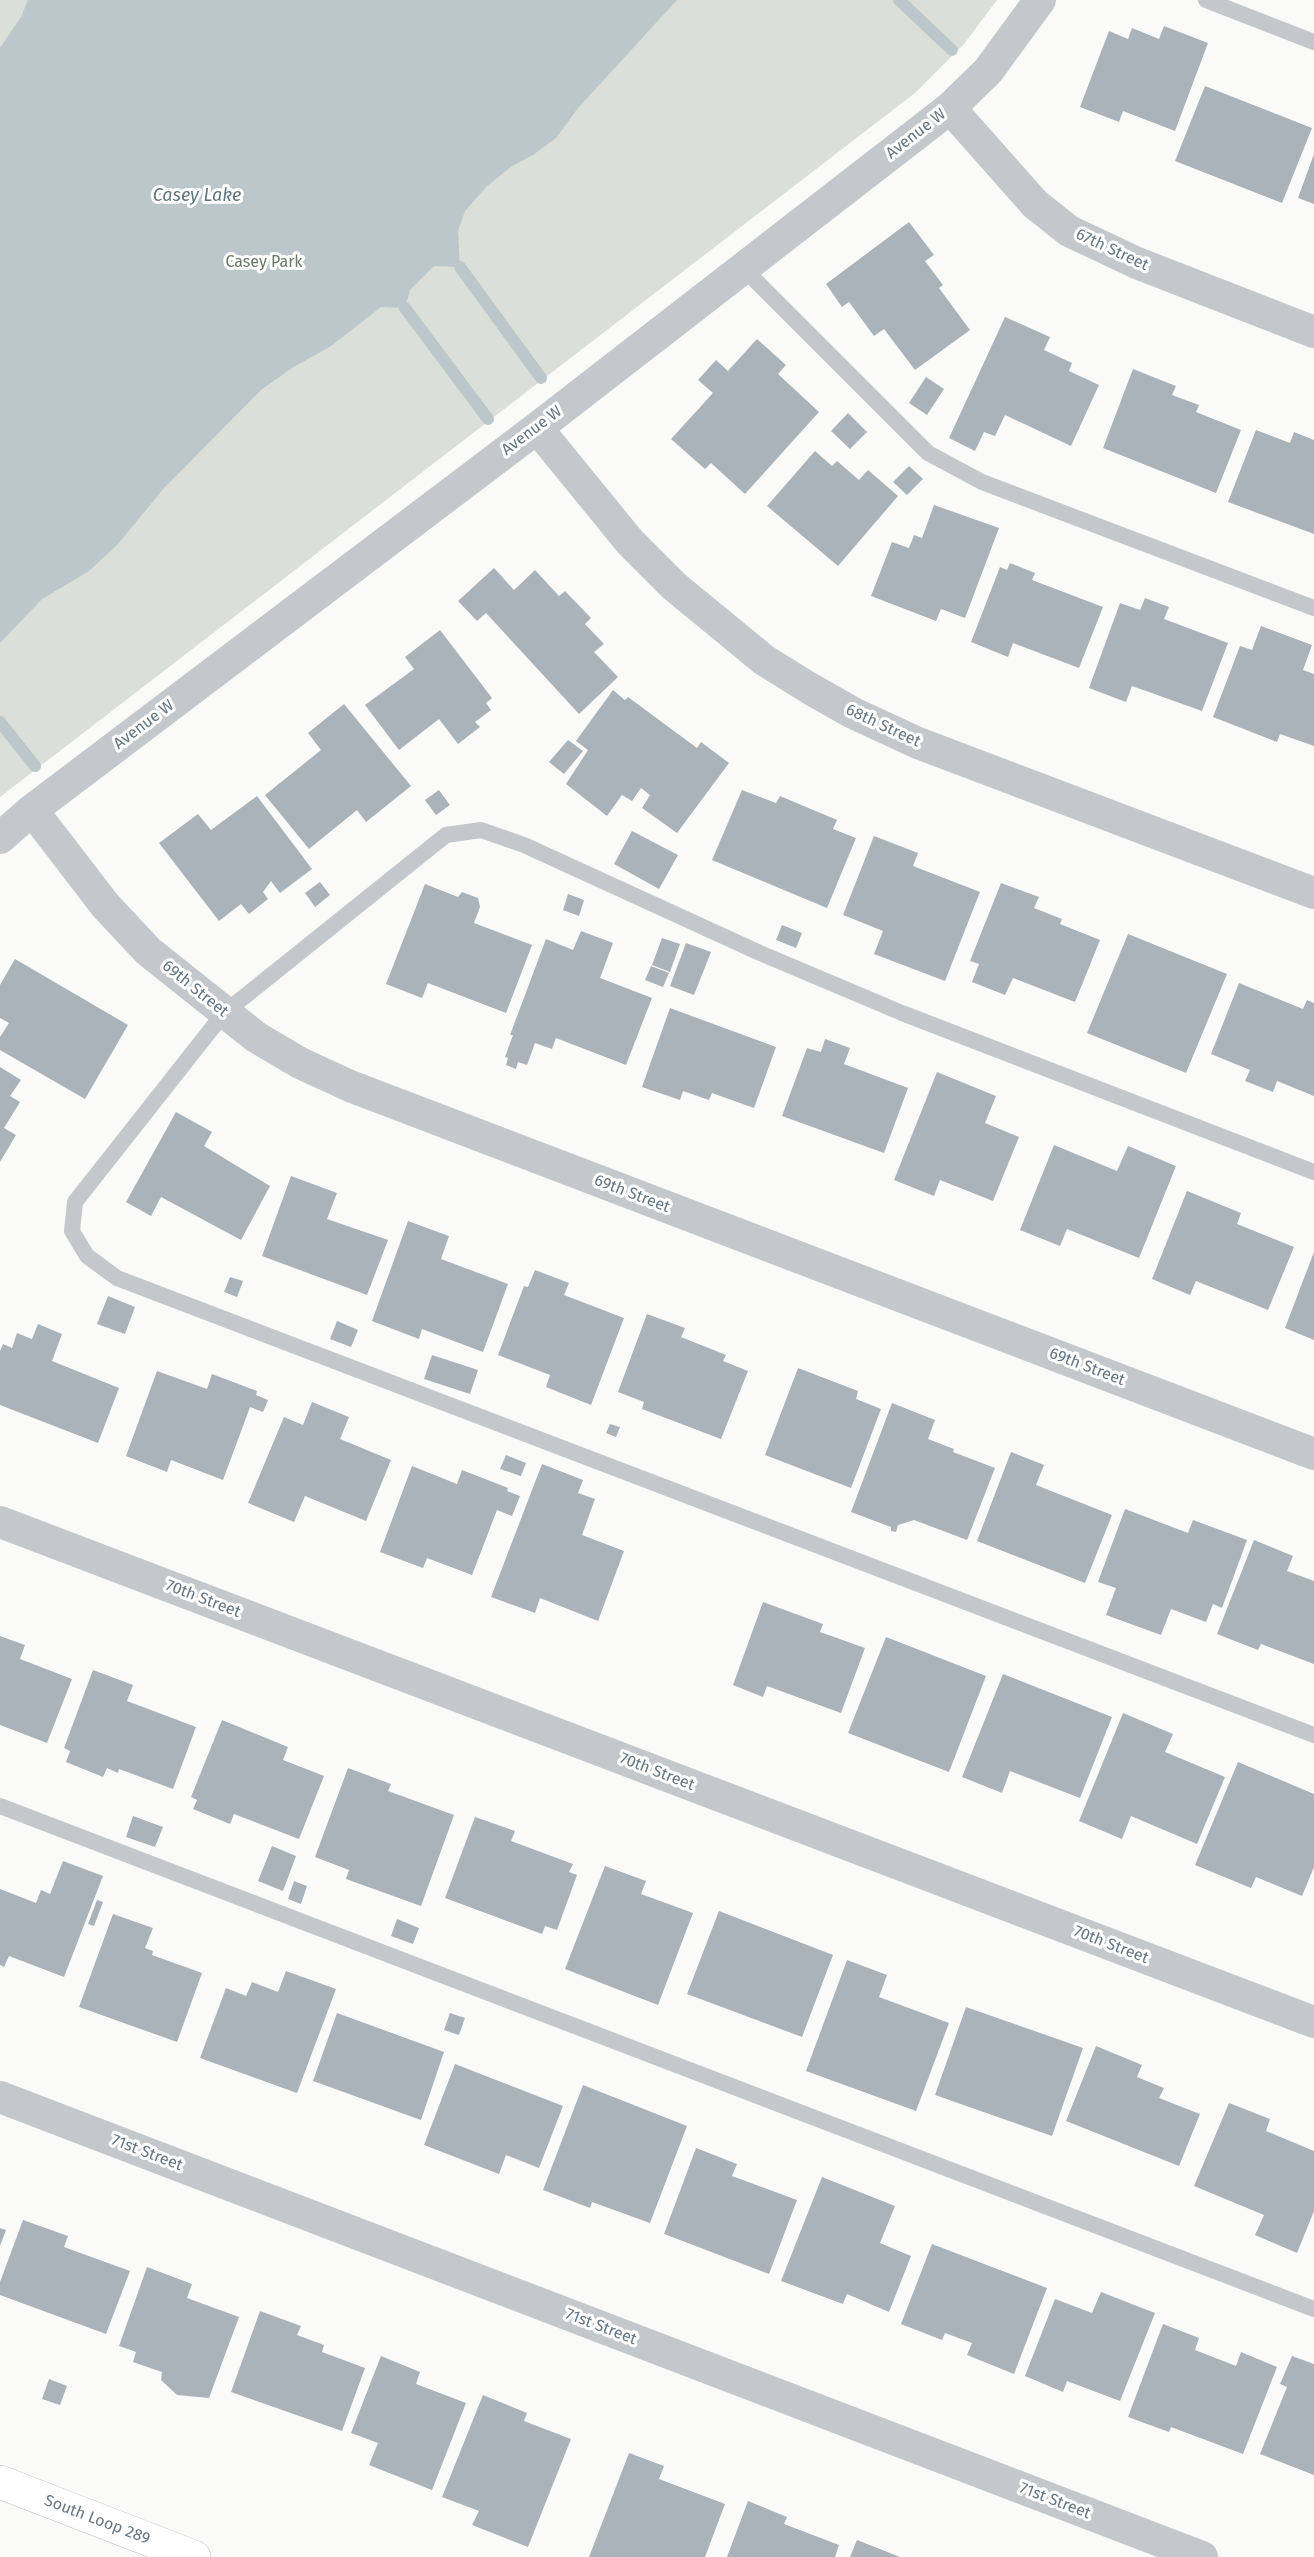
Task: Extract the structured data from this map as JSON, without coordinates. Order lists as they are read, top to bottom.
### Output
{
  "streets": {
    "main road": ["South Loop 289"],
    "street": [
      "Avenue W",
      "67th Street",
      "68th Street",
      "69th Street",
      "70th Street",
      "71st Street"
    ]
  },
  "crossings": [
    ["Avenue W", "67th Street"],
    ["Avenue W", "68th Street"],
    ["Avenue W", "69th Street"]
  ],
  "water": ["Casey Lake"],
  "parks": ["Casey Park"]
}
